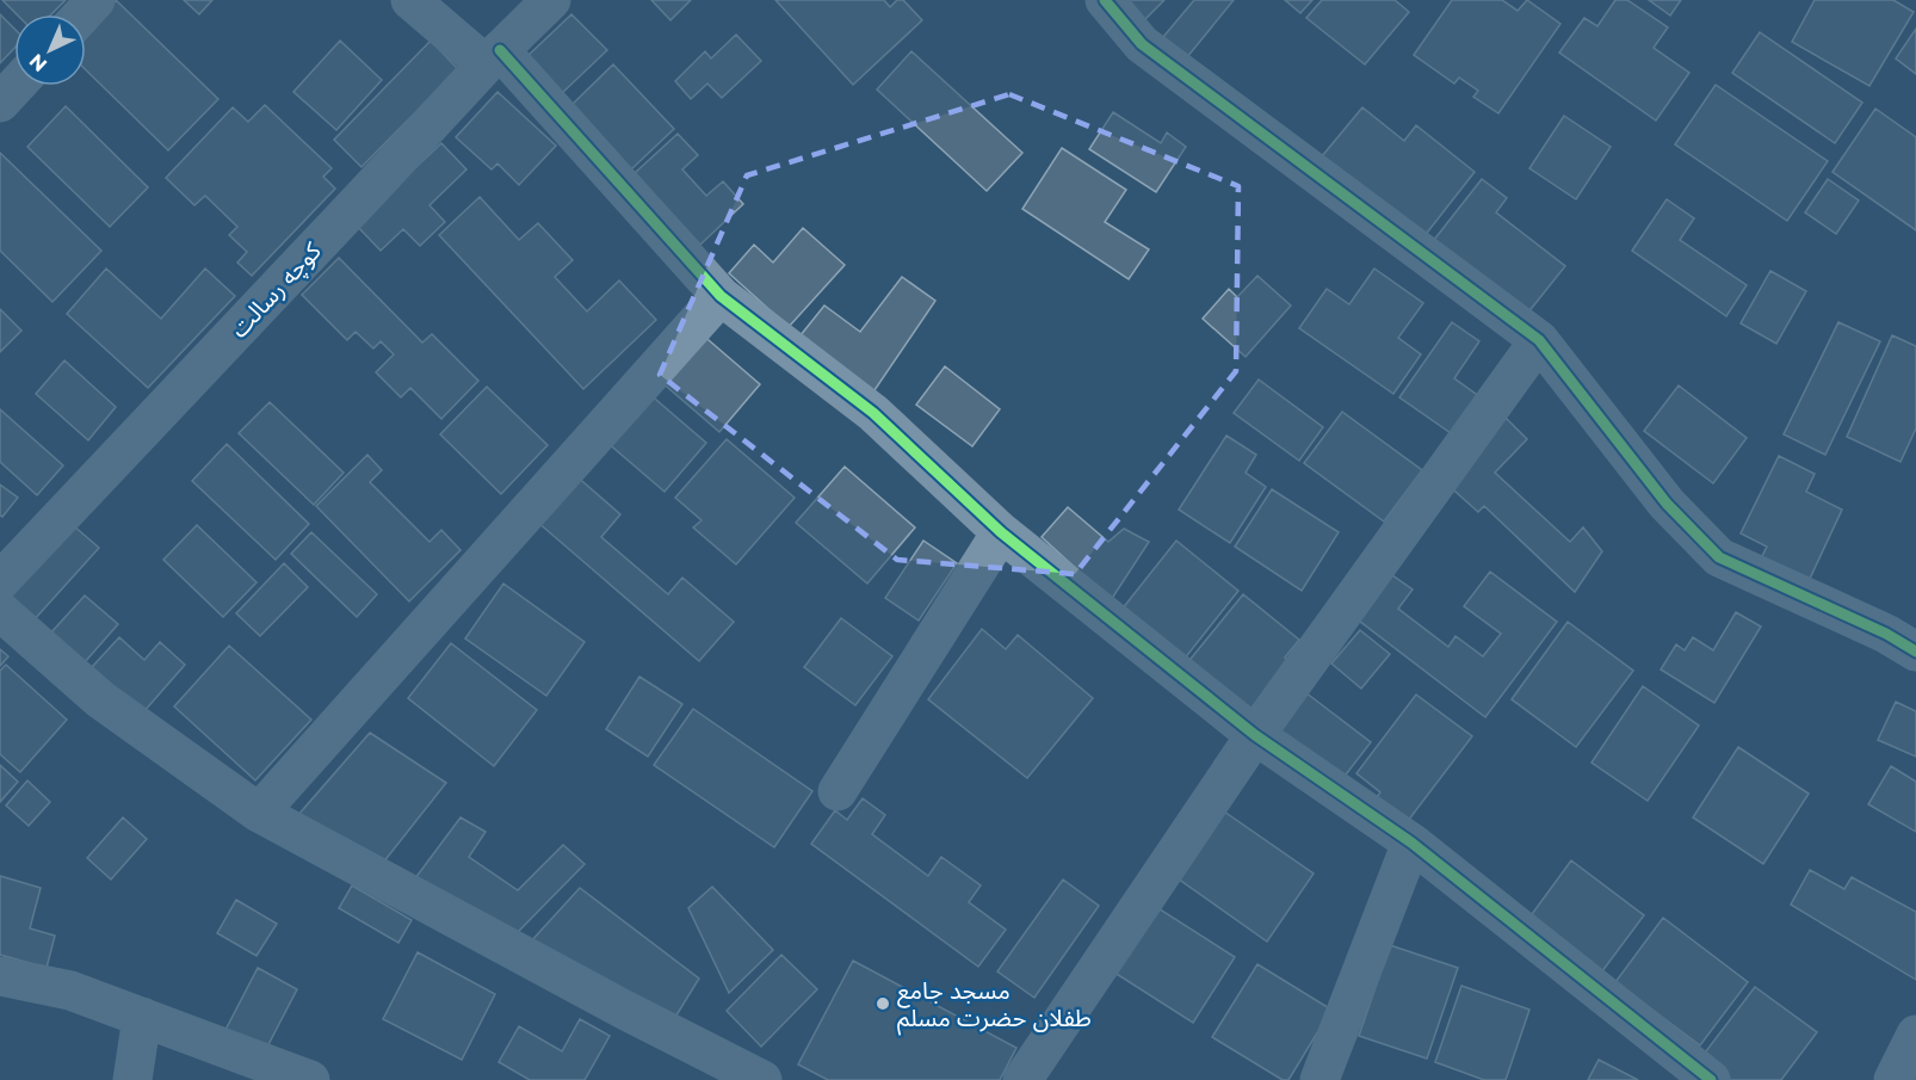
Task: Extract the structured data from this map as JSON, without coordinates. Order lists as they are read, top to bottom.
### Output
{
  "streets": {
    "street": ["کوچه رسالت"]
  },
  "places": ["مسجد جامع طفلان حضرت مسلم"],
  "north": "bottom left"
}
